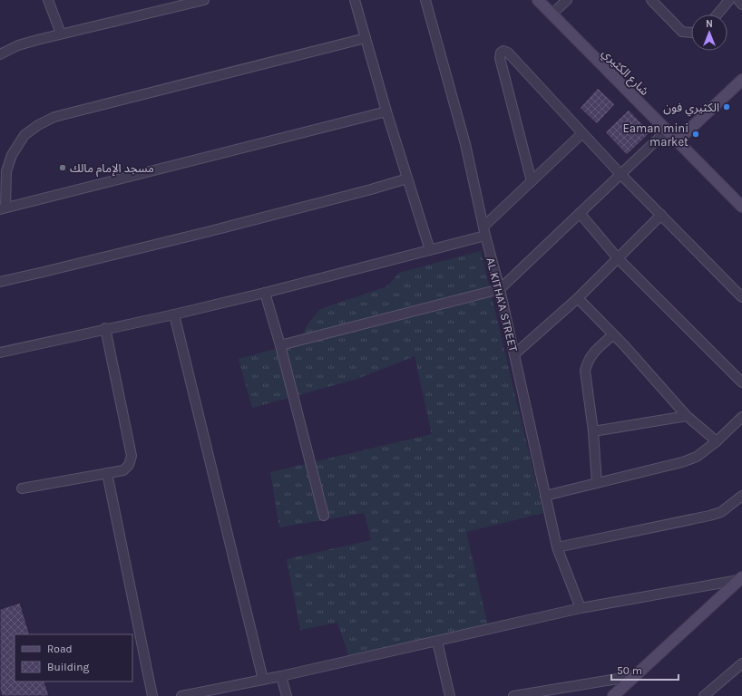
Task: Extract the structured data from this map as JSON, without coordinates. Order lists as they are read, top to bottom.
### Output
{
  "streets": {
    "main road": ["شارع الكثيري"],
    "street": ["AL KITHA'A STREET"]
  },
  "places": ["الكثيري فون", "Eaman mini market", "مسجد الإمام مالك"],
  "legend": ["Road", "Building"],
  "scale_bar": "50 m",
  "north": "top"
}
